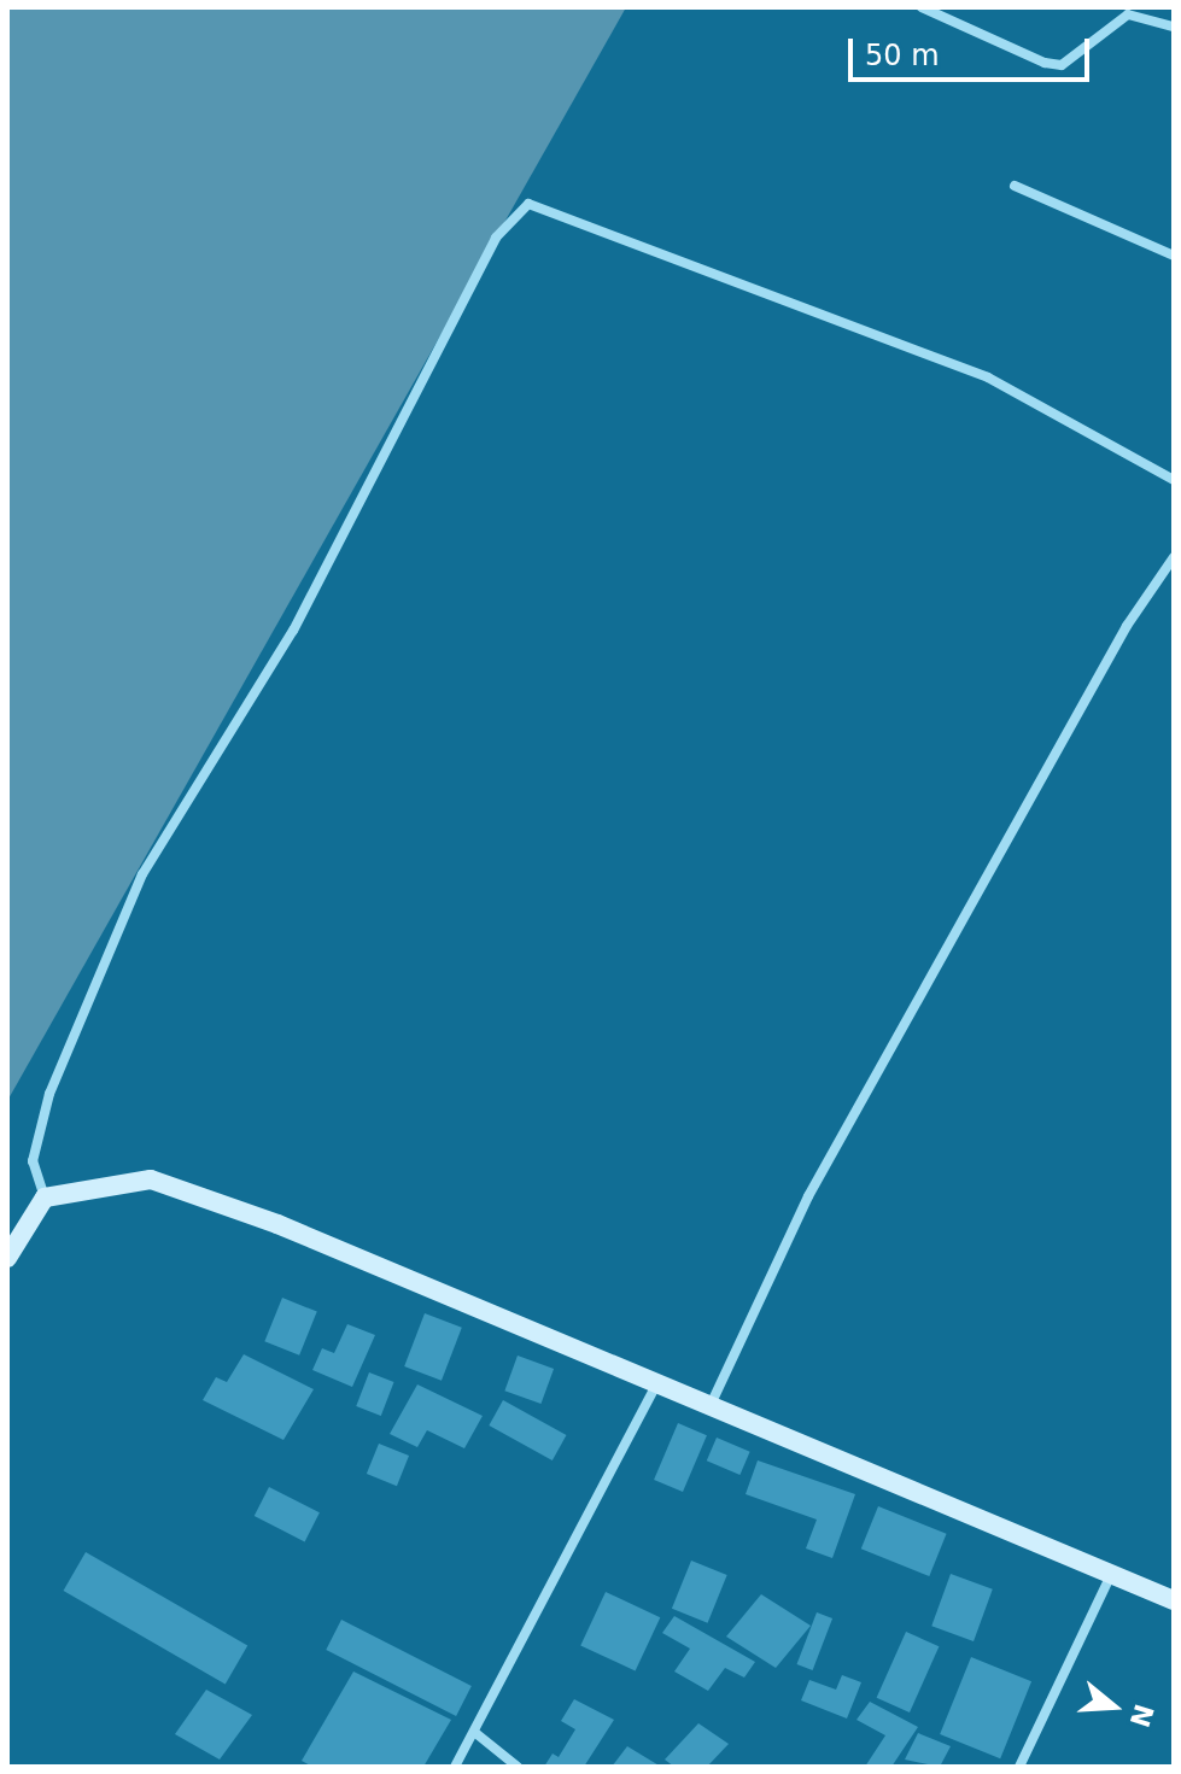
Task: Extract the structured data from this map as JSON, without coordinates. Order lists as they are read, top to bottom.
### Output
{
  "scale_bar": "50 m",
  "north": "right"
}
